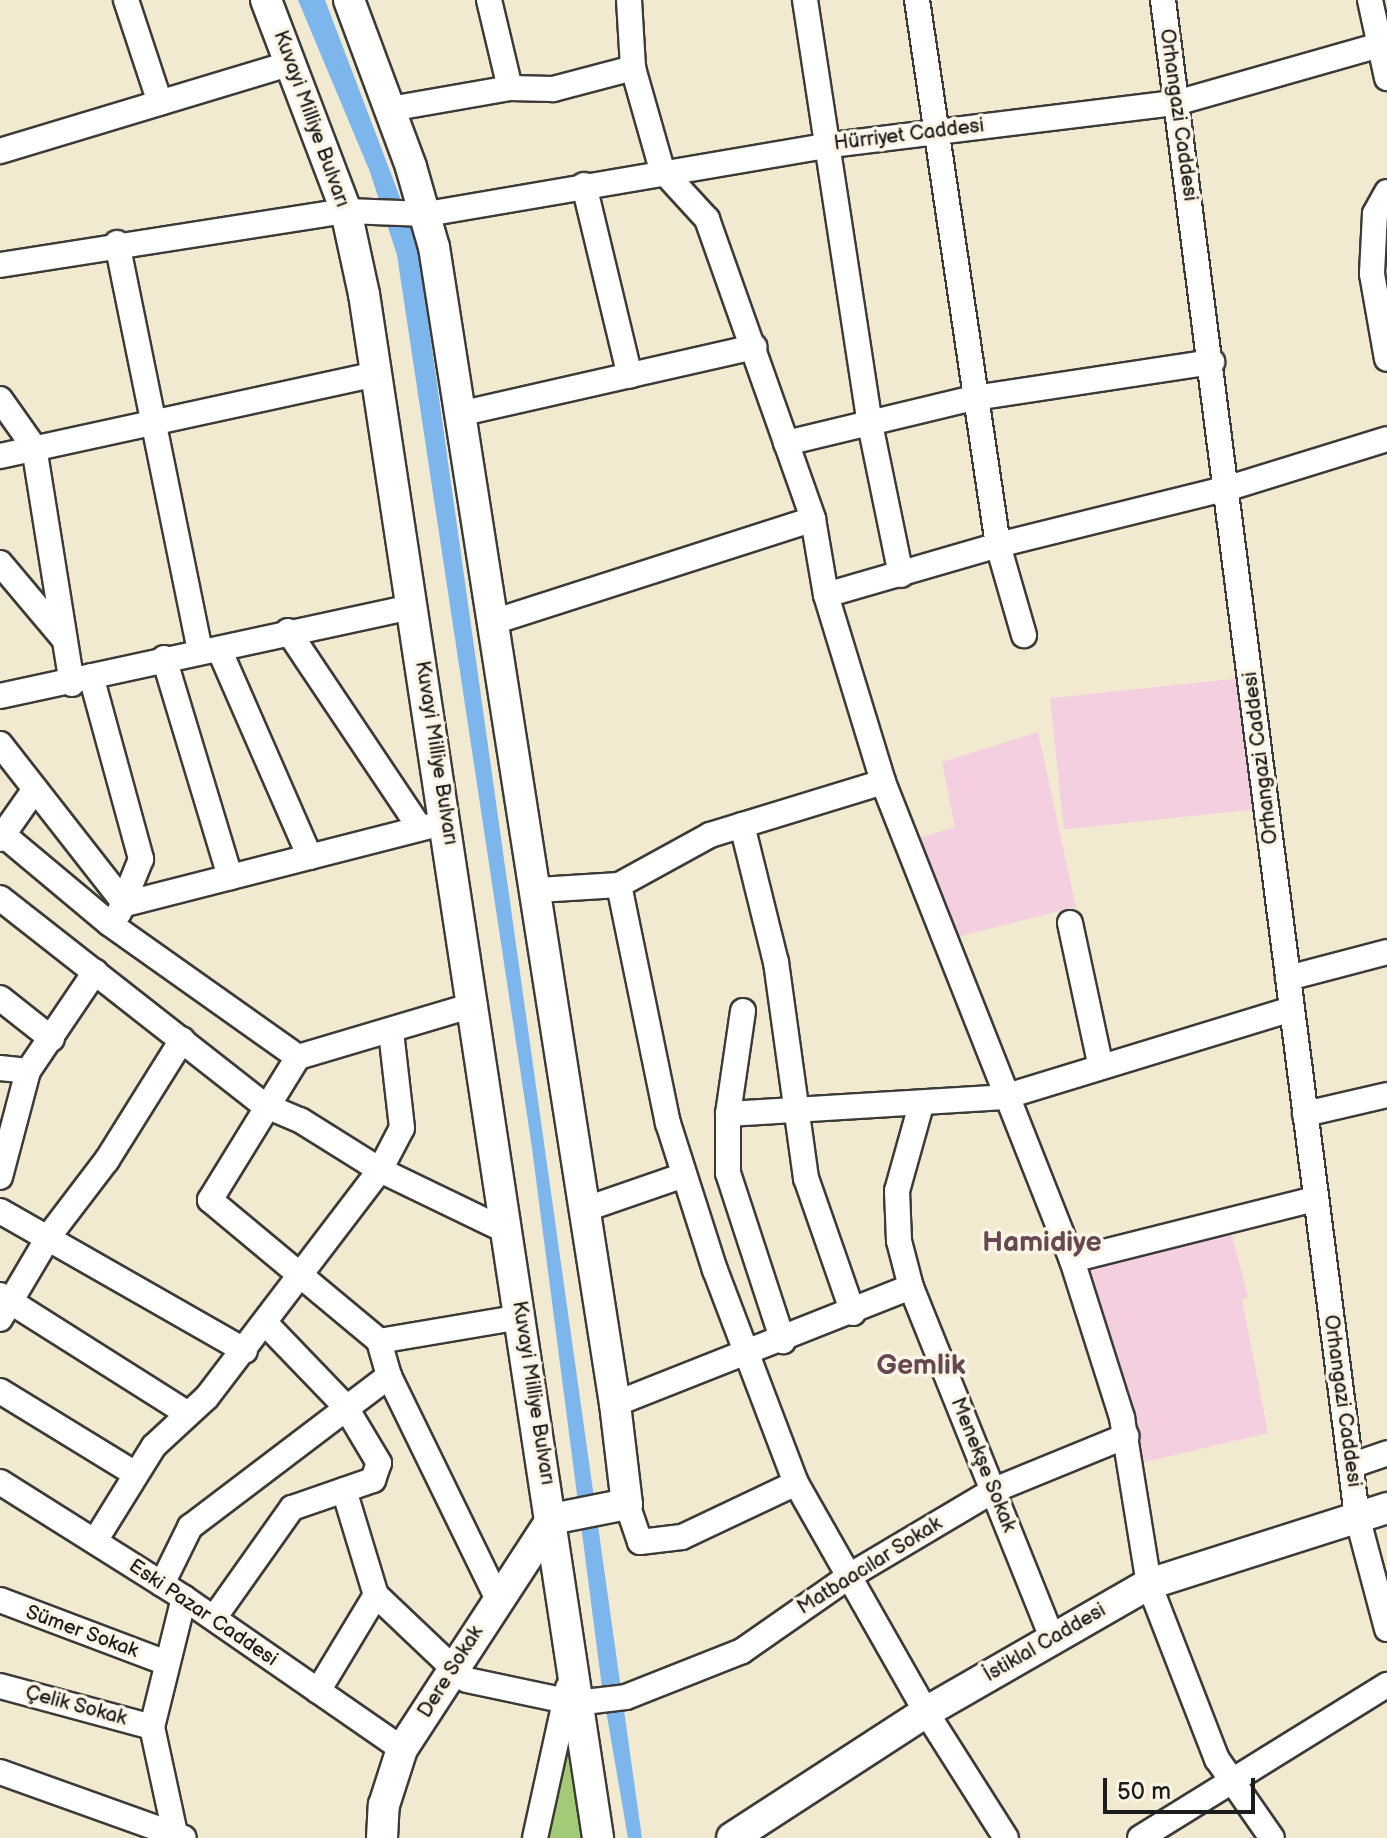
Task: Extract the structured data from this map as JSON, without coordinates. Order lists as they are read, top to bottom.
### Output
{
  "streets": {
    "main road": ["Kuvayi Milliye Bulvarı", "İstiklal Caddesi", "Dere Sokak"],
    "street": [
      "Orhangazi Caddesi",
      "Hürriyet Caddesi",
      "Menekşe Sokak",
      "Matbaacılar Sokak",
      "Eski Pazar Caddesi",
      "Sümer Sokak",
      "Çelik Sokak"
    ]
  },
  "crossings": [
    ["Orhangazi Caddesi", "Hürriyet Caddesi"],
    ["Orhangazi Caddesi", "İstiklal Caddesi"],
    ["Kuvayi Milliye Bulvarı", "Hürriyet Caddesi"],
    ["Kuvayi Milliye Bulvarı", "Matbaacılar Sokak"],
    ["Kuvayi Milliye Bulvarı", "Dere Sokak"],
    ["Menekşe Sokak", "Matbaacılar Sokak"],
    ["Menekşe Sokak", "İstiklal Caddesi"],
    ["Eski Pazar Caddesi", "Dere Sokak"]
  ],
  "districts": ["Hamidiye", "Gemlik"],
  "scale_bar": "50 m"
}
